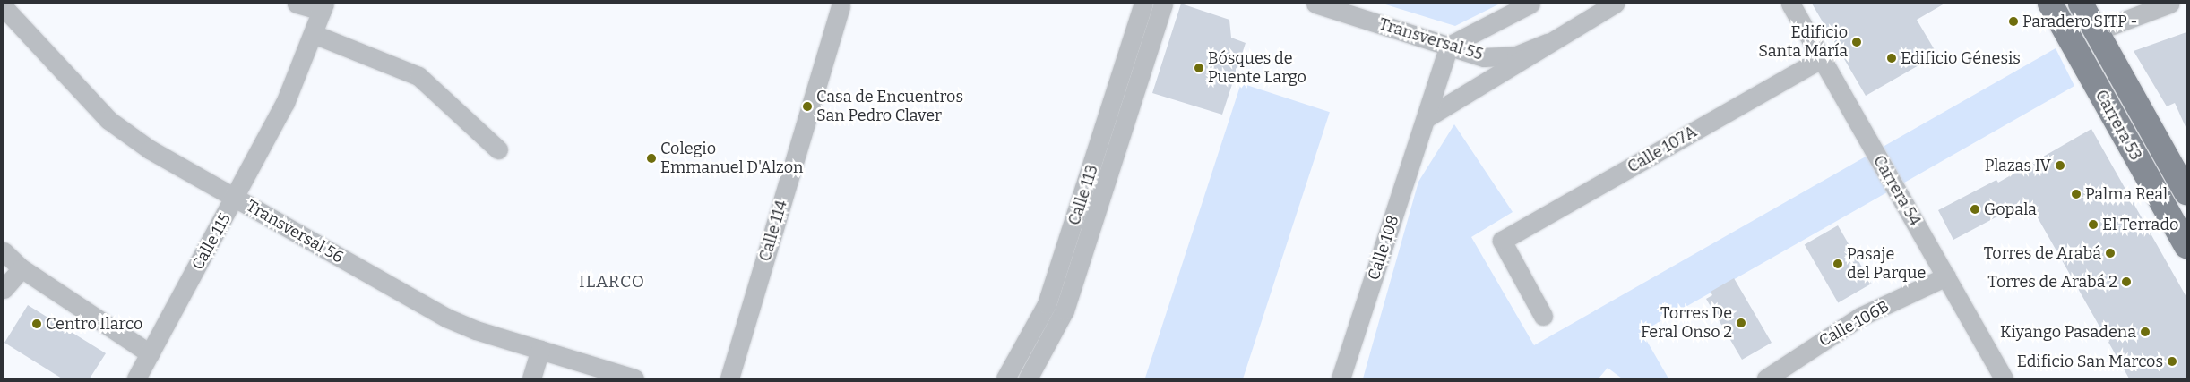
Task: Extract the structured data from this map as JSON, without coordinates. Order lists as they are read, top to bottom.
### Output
{
  "streets": {
    "main road": ["Carrera 53"],
    "street": [
      "Transversal 55",
      "Calle 107A",
      "Carrera 54",
      "Calle 113",
      "Calle 114",
      "Transversal 56",
      "Calle 115",
      "Calle 108",
      "Calle 106B"
    ]
  },
  "crossings": [
    ["Transversal 55", "Calle 108"],
    ["Calle 107A", "Carrera 54"],
    ["Carrera 54", "Calle 106B"],
    ["Transversal 56", "Calle 115"]
  ],
  "districts": ["ILARCO"],
  "places": [
    "Paradero SITP -",
    "Edificio Santa María",
    "Edificio Génesis",
    "Bósques de Puente Largo",
    "Casa de Encuentros San Pedro Claver",
    "Colegio Emmanuel D'Alzon",
    "Plazas IV",
    "Palma Real",
    "Gopala",
    "El Terrado",
    "Torres de Arabá",
    "Pasaje del Parque",
    "Torres de Arabá 2",
    "Torres De Feral Onso 2",
    "Centro Ilarco",
    "Kiyango Pasadena",
    "Edificio San Marcos"
  ]
}
